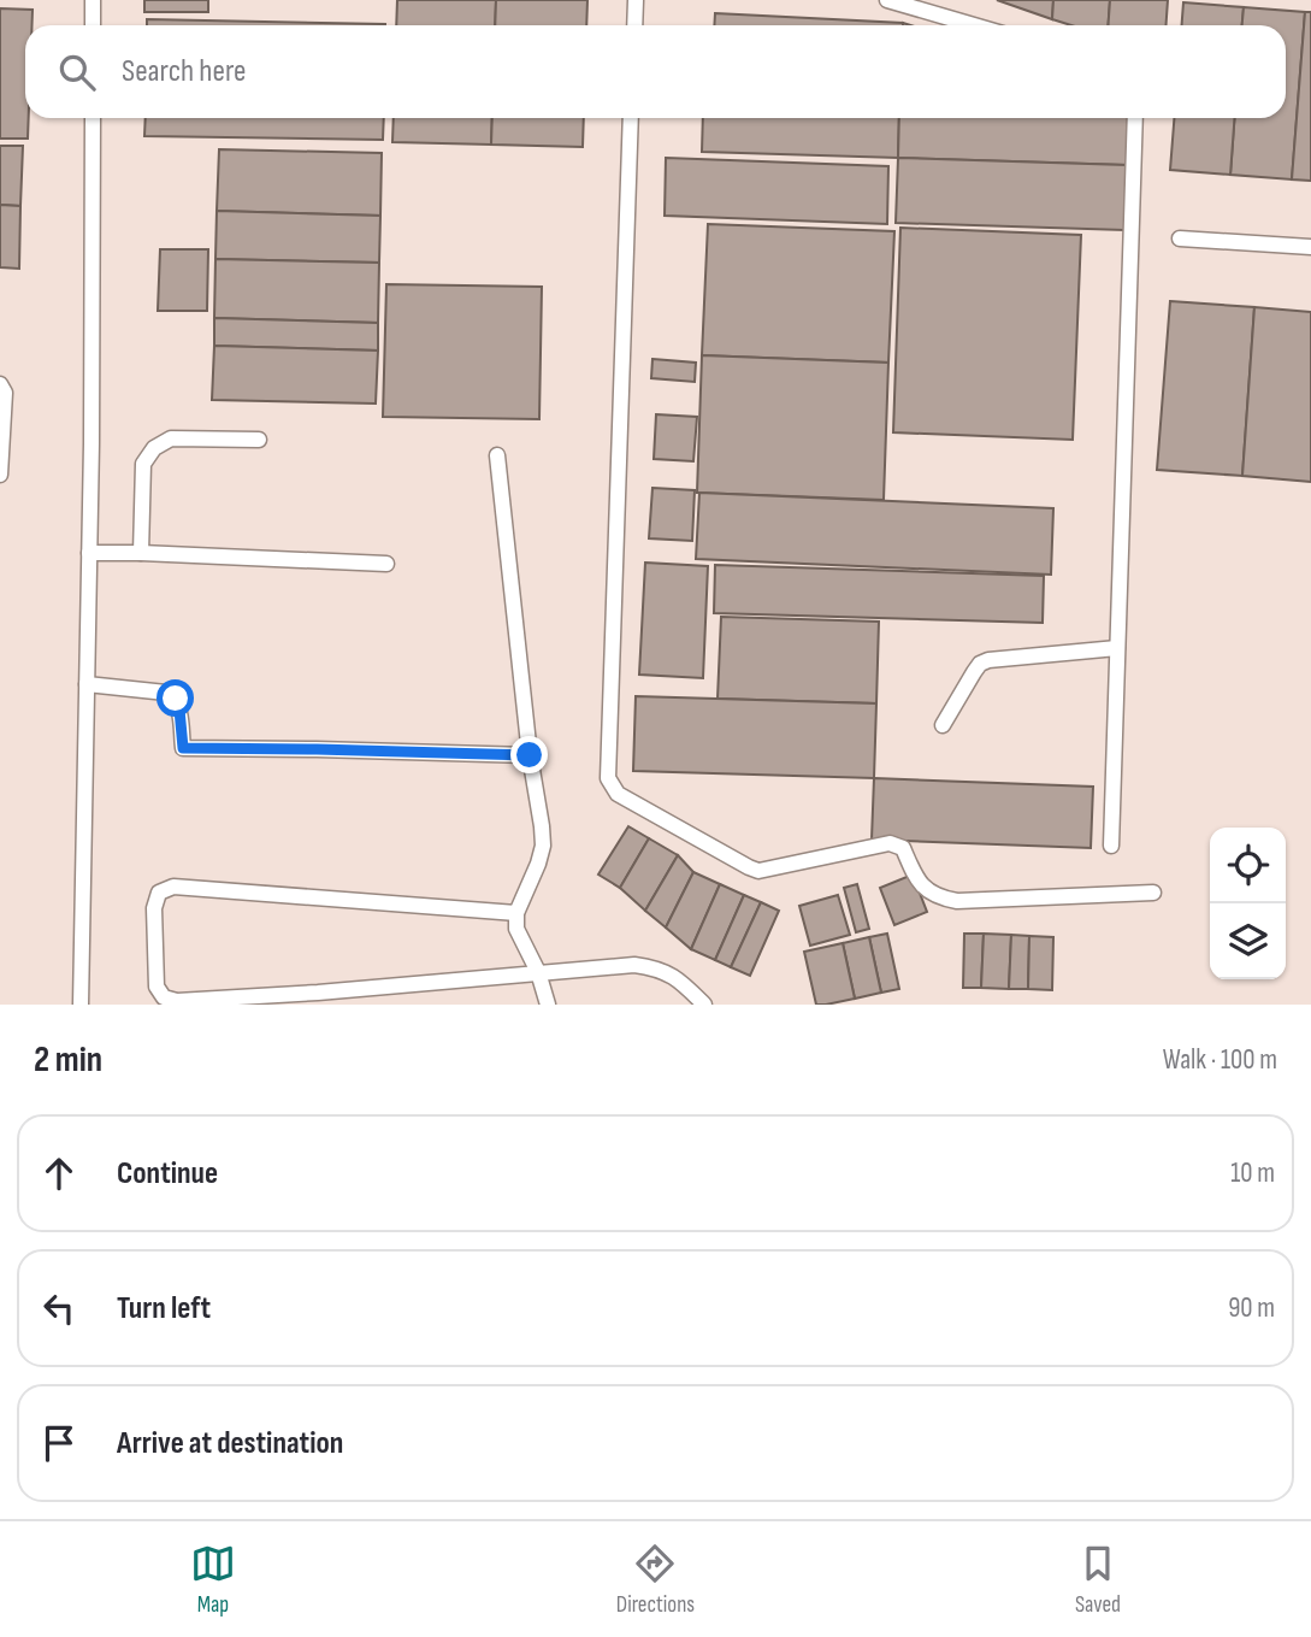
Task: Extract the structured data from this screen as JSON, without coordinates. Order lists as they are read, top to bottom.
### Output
{
  "page": {
    "search": "Search here",
    "heading": ["2 min", "Walk · 100 m"],
    "list": [
      ["Continue", "10 m"],
      ["Turn left", "90 m"],
      "Arrive at destination"
    ],
    "nav": ["Map", "Directions", "Saved"]
  }
}
